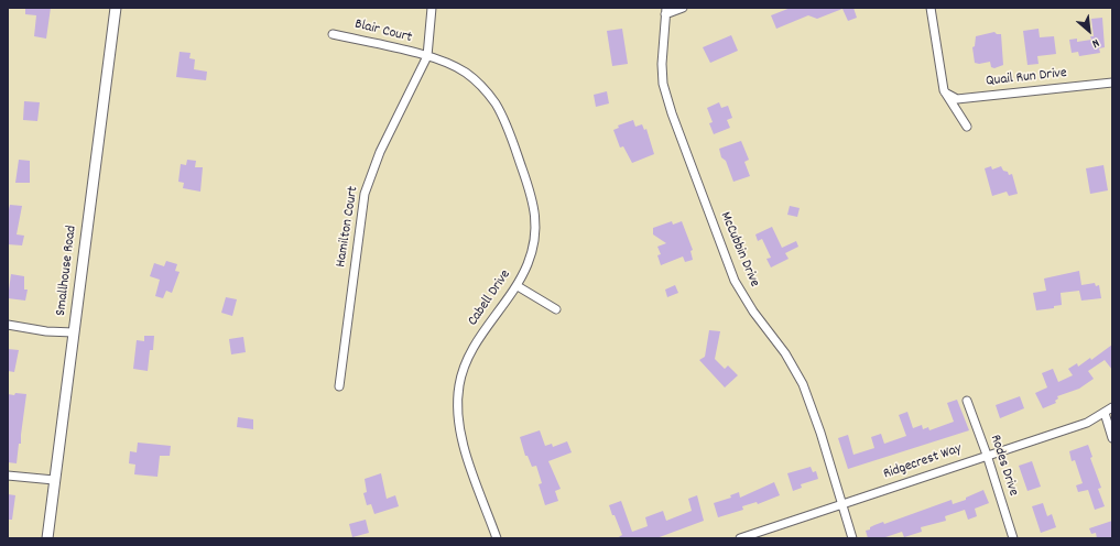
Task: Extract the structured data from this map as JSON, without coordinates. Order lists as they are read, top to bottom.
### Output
{
  "streets": {
    "street": [
      "Blair Court",
      "Quail Run Drive",
      "Hamilton Court",
      "McCubbin Drive",
      "Smallhouse Road",
      "Cabell Drive",
      "Ridgecrest Way",
      "Rodes Drive"
    ]
  },
  "crossings": [
    ["Blair Court", "Hamilton Court"],
    ["Blair Court", "Cabell Drive"],
    ["Hamilton Court", "Cabell Drive"],
    ["McCubbin Drive", "Ridgecrest Way"],
    ["Ridgecrest Way", "Rodes Drive"]
  ],
  "north": "bottom right"
}
